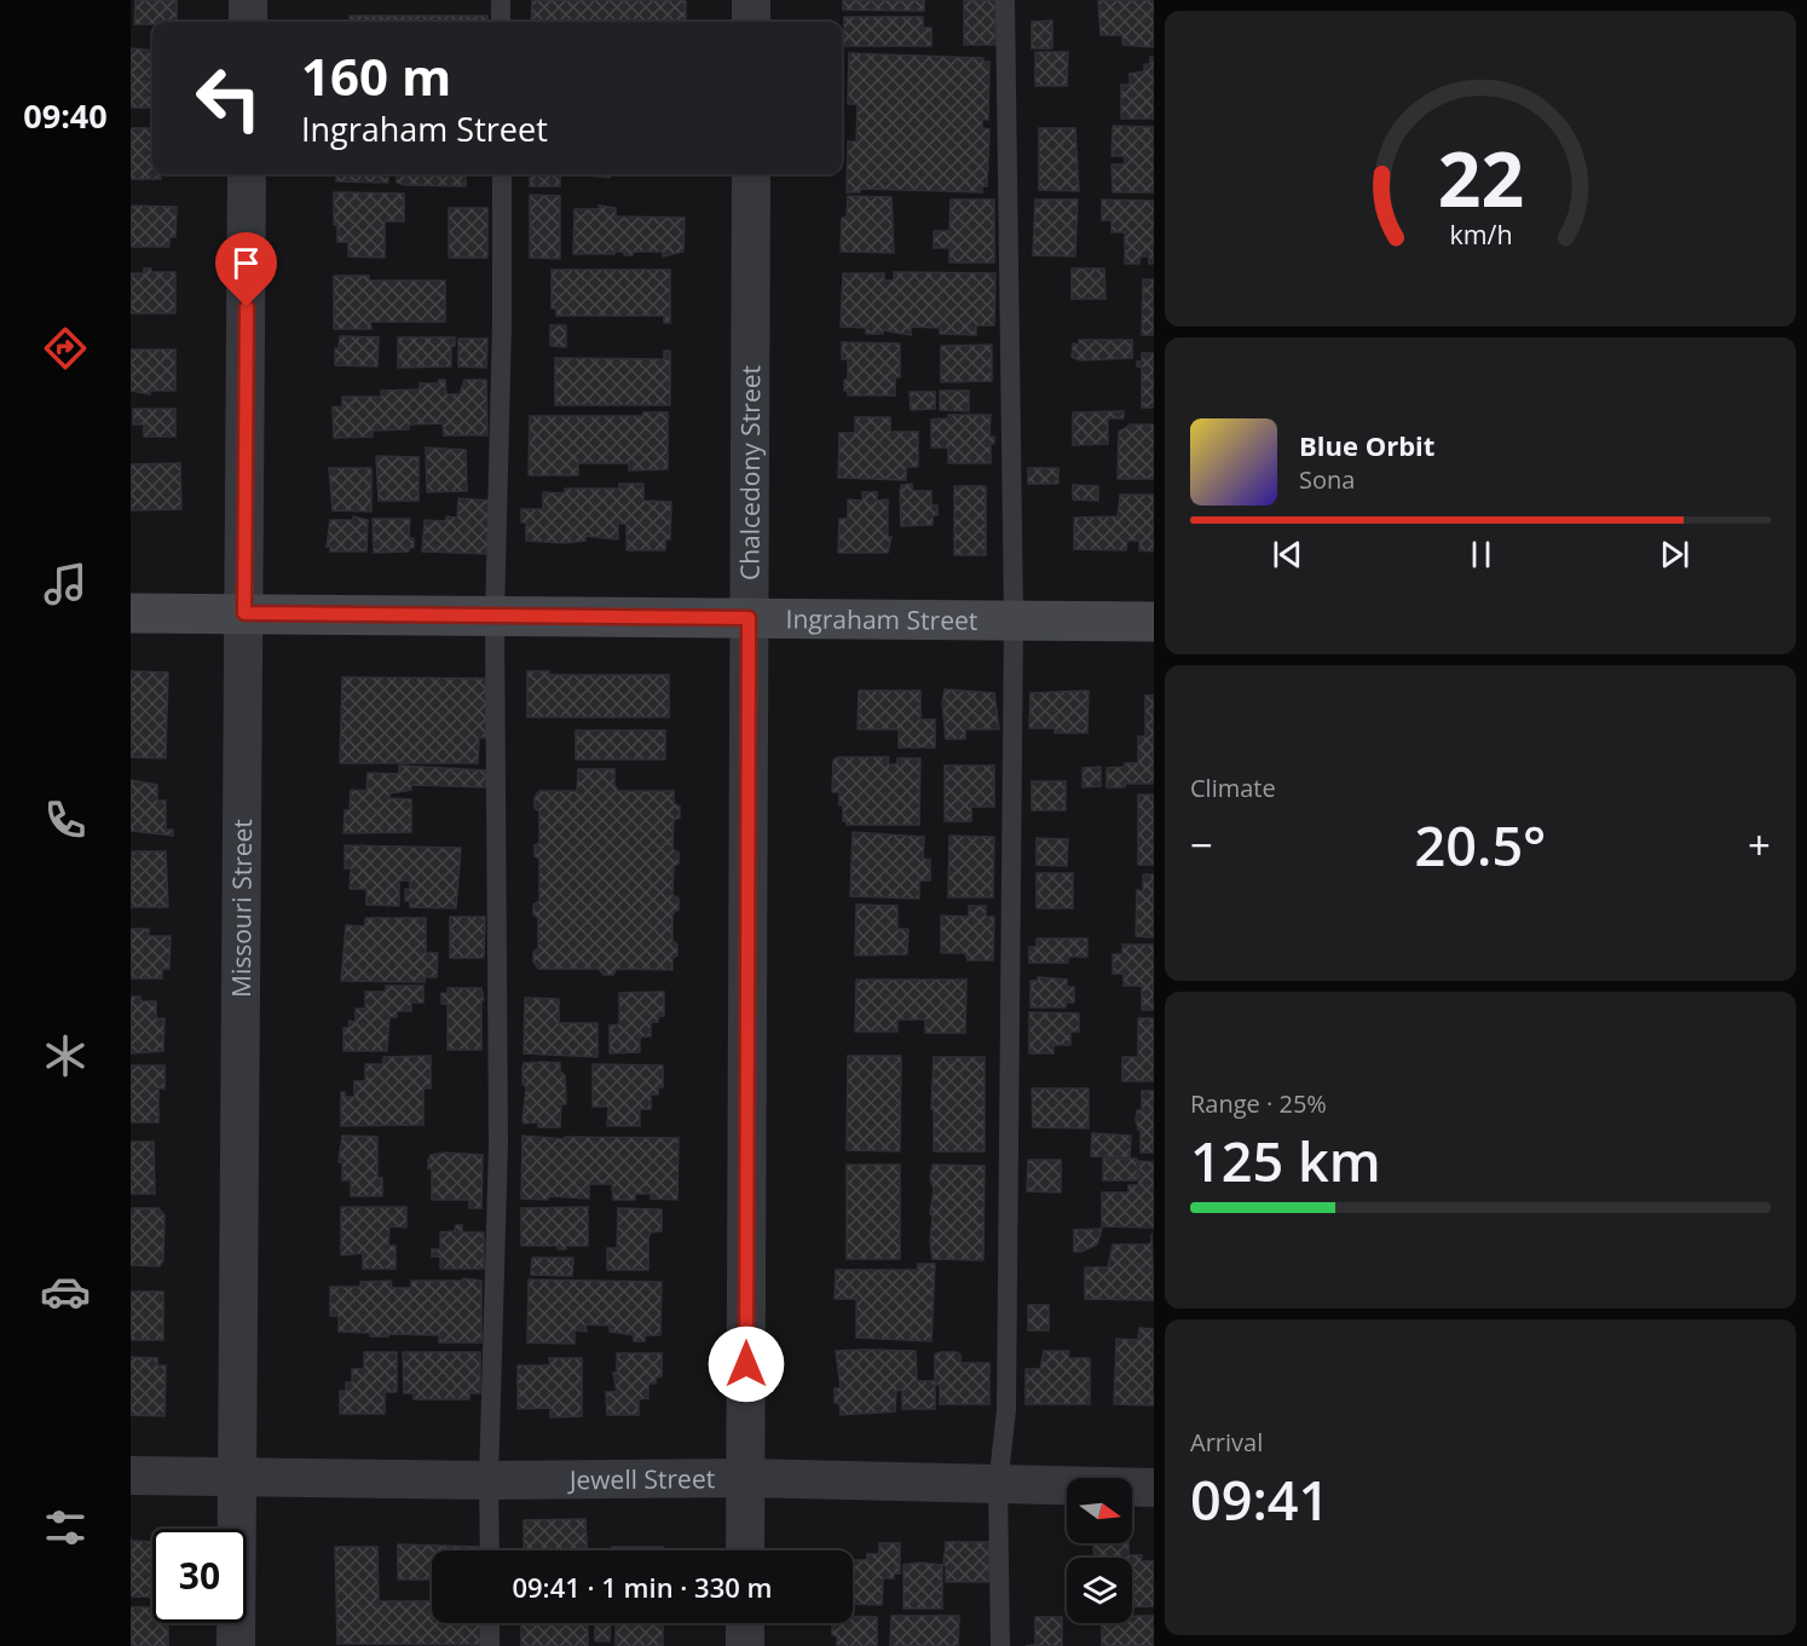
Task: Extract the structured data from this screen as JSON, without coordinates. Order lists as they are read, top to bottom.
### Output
{
  "streets": {
    "main road": ["Ingraham Street"],
    "street": ["Chalcedony Street", "Missouri Street", "Jewell Street"]
  },
  "crossings": [
    ["Chalcedony Street", "Ingraham Street"],
    ["Chalcedony Street", "Jewell Street"],
    ["Ingraham Street", "Missouri Street"],
    ["Missouri Street", "Jewell Street"]
  ],
  "north": "right",
  "page": {
    "tabs": "09:40",
    "turn": ["160 m", "Ingraham Street"],
    "song": ["Blue Orbit", "Sona"],
    "tile": [
      "Climate",
      ["Range · 25%", "125 km"],
      ["Arrival", "09:41"]
    ],
    "heat": ["−", "20.5°", "+"],
    "limit": "30",
    "trip": "09:41 · 1 min · 330 m",
    "gauge": ["22", "km/h"]
  }
}
